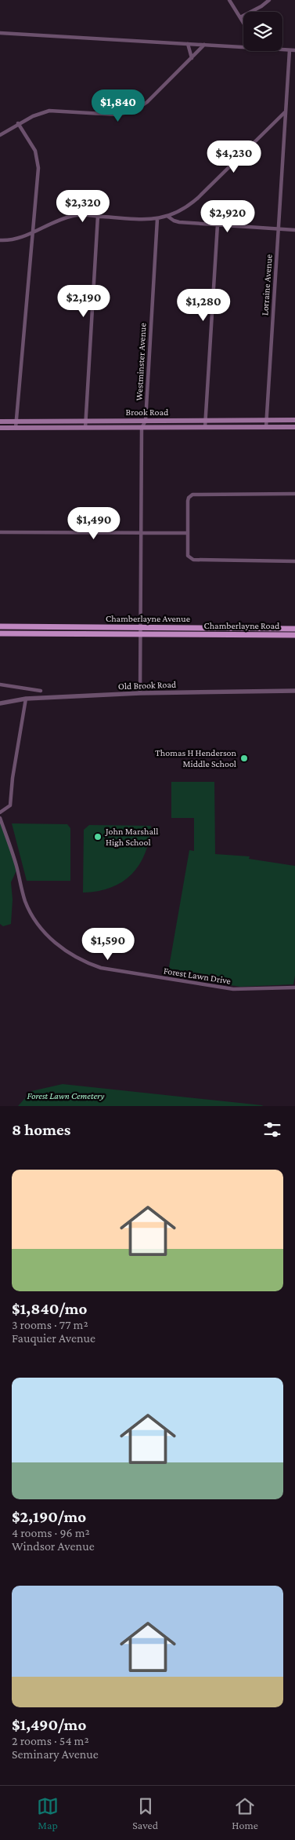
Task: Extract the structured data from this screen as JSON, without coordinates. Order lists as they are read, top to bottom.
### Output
{
  "streets": {
    "main road": ["Brook Road", "Chamberlayne Avenue", "Chamberlayne Road"],
    "street": [
      "Lorraine Avenue",
      "Westminster Avenue",
      "Old Brook Road",
      "Forest Lawn Drive"
    ]
  },
  "crossings": [
    ["Lorraine Avenue", "Brook Road"],
    ["Westminster Avenue", "Brook Road"],
    ["Westminster Avenue", "Chamberlayne Avenue"],
    ["Westminster Avenue", "Chamberlayne Road"],
    ["Westminster Avenue", "Old Brook Road"]
  ],
  "parks": ["Forest Lawn Cemetery"],
  "places": ["Thomas H Henderson Middle School", "John Marshall High School"],
  "page": {
    "price": [
      "$1,840",
      "$4,230",
      "$2,320",
      "$2,920",
      "$2,190",
      "$1,280",
      "$1,490",
      "$1,590"
    ],
    "heading": "8 homes",
    "list": [
      {
        "name": "$1,840/mo",
        "note": "3 rooms · 77 m² · Fauquier Avenue"
      },
      {
        "name": "$2,190/mo",
        "note": "4 rooms · 96 m² · Windsor Avenue"
      },
      {
        "name": "$1,490/mo",
        "note": "2 rooms · 54 m² · Seminary Avenue"
      }
    ],
    "tabs": ["Map", "Saved", "Home"]
  }
}
